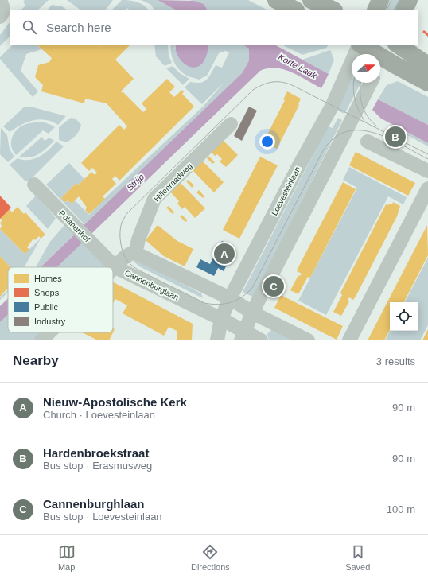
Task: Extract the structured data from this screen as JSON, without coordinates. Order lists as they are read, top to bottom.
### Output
{
  "streets": {
    "street": [
      "Hillenraadweg",
      "Loevesteinlaan",
      "Polanenhof",
      "Cannenburglaan"
    ]
  },
  "crossings": [
    ["Hillenraadweg", "Cannenburglaan"],
    ["Loevesteinlaan", "Cannenburglaan"],
    ["Polanenhof", "Cannenburglaan"]
  ],
  "water": ["Korte Laak", "Strijp"],
  "legend": [
    "Homes",
    "Shops",
    "Public",
    "Industry"
  ],
  "north": "right",
  "page": {
    "search": "Search here",
    "pins": ["B", "A", "C"],
    "heading": ["Nearby", "3 results"],
    "list": [
      {
        "mark": "A",
        "name": "Nieuw-Apostolische Kerk",
        "note": "Church · Loevesteinlaan",
        "value": "90 m"
      },
      {
        "mark": "B",
        "name": "Hardenbroekstraat",
        "note": "Bus stop · Erasmusweg",
        "value": "90 m"
      },
      {
        "mark": "C",
        "name": "Cannenburghlaan",
        "note": "Bus stop · Loevesteinlaan",
        "value": "100 m"
      }
    ],
    "nav": ["Map", "Directions", "Saved"]
  }
}
